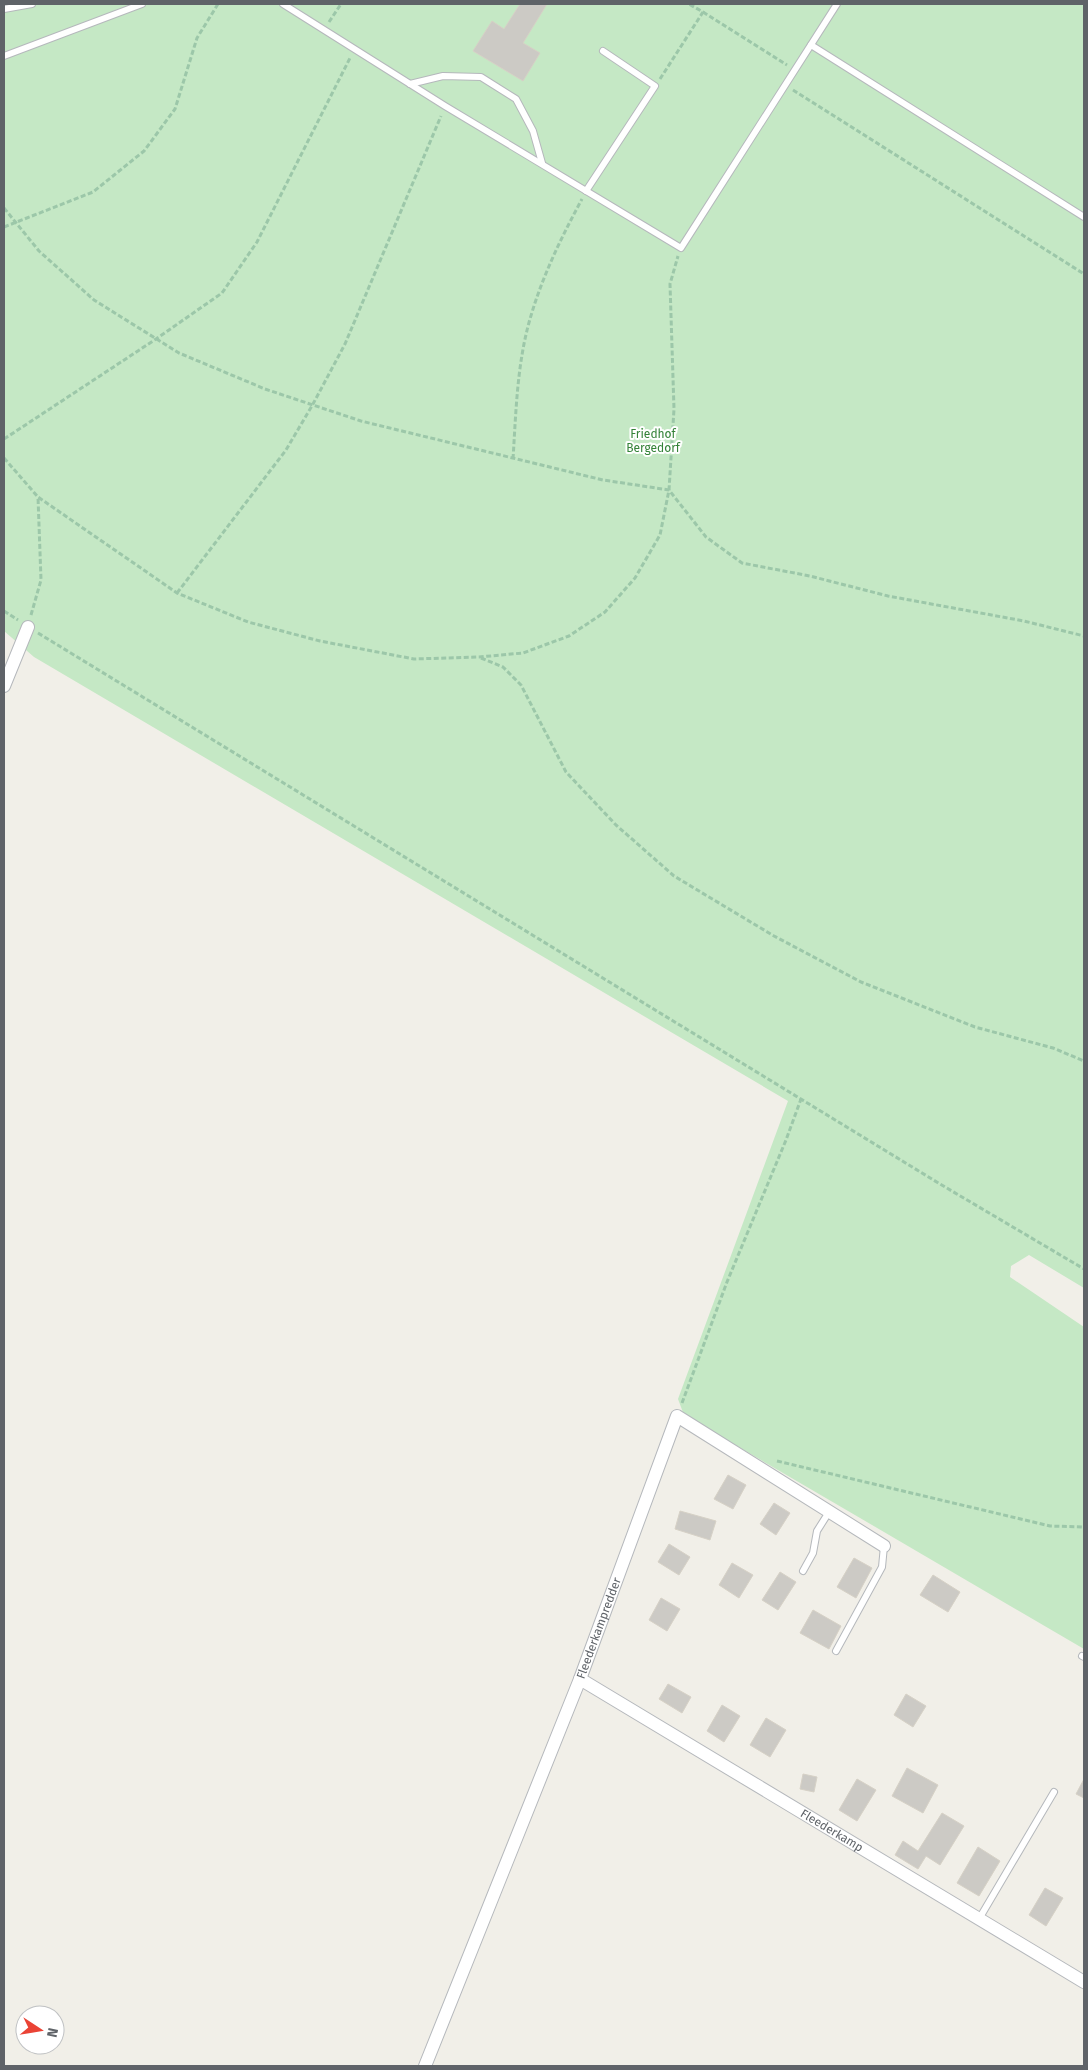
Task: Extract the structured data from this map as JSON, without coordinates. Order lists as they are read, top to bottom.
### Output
{
  "streets": {
    "street": ["Fleederkampredder", "Fleederkamp"]
  },
  "crossings": [
    ["Fleederkampredder", "Fleederkamp"]
  ],
  "parks": ["Friedhof Bergedorf"],
  "north": "right"
}
